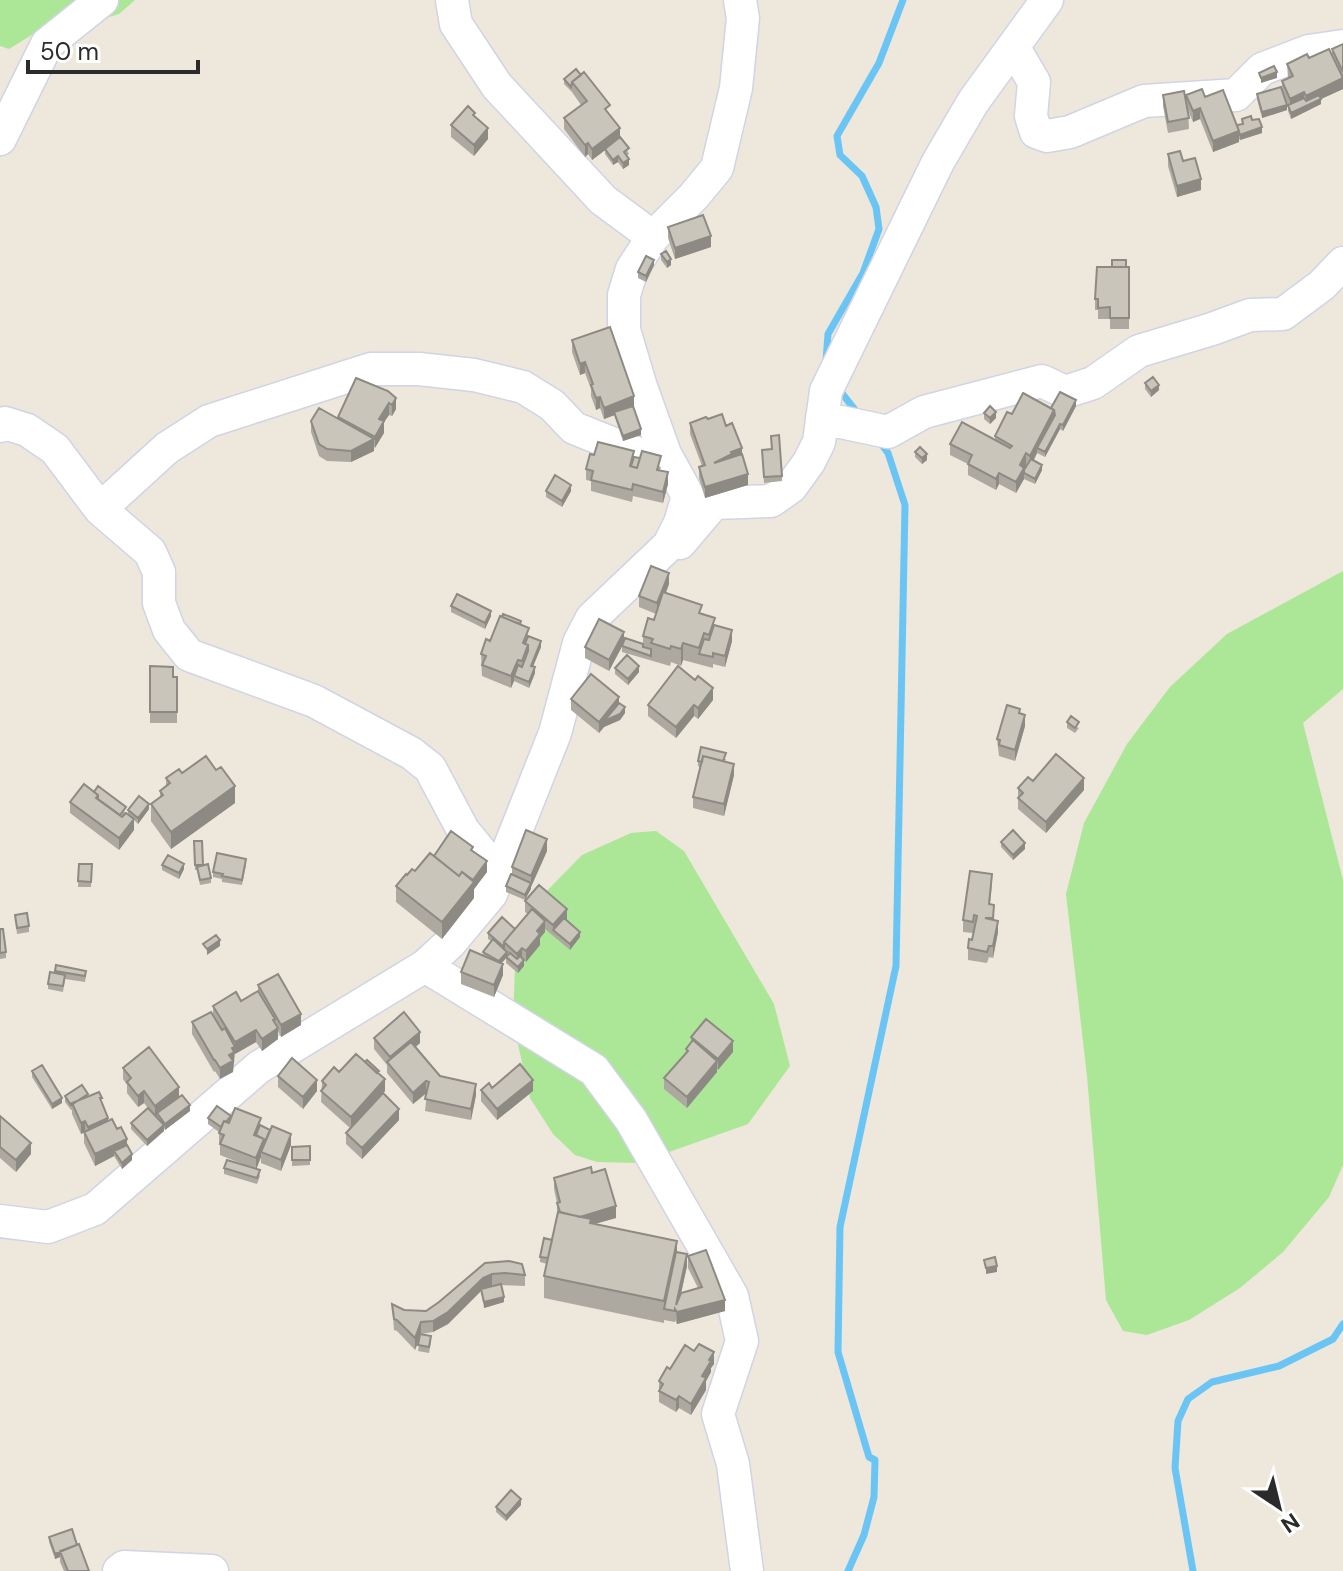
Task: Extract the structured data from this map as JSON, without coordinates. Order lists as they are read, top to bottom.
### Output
{
  "scale_bar": "50 m",
  "north": "bottom right"
}
